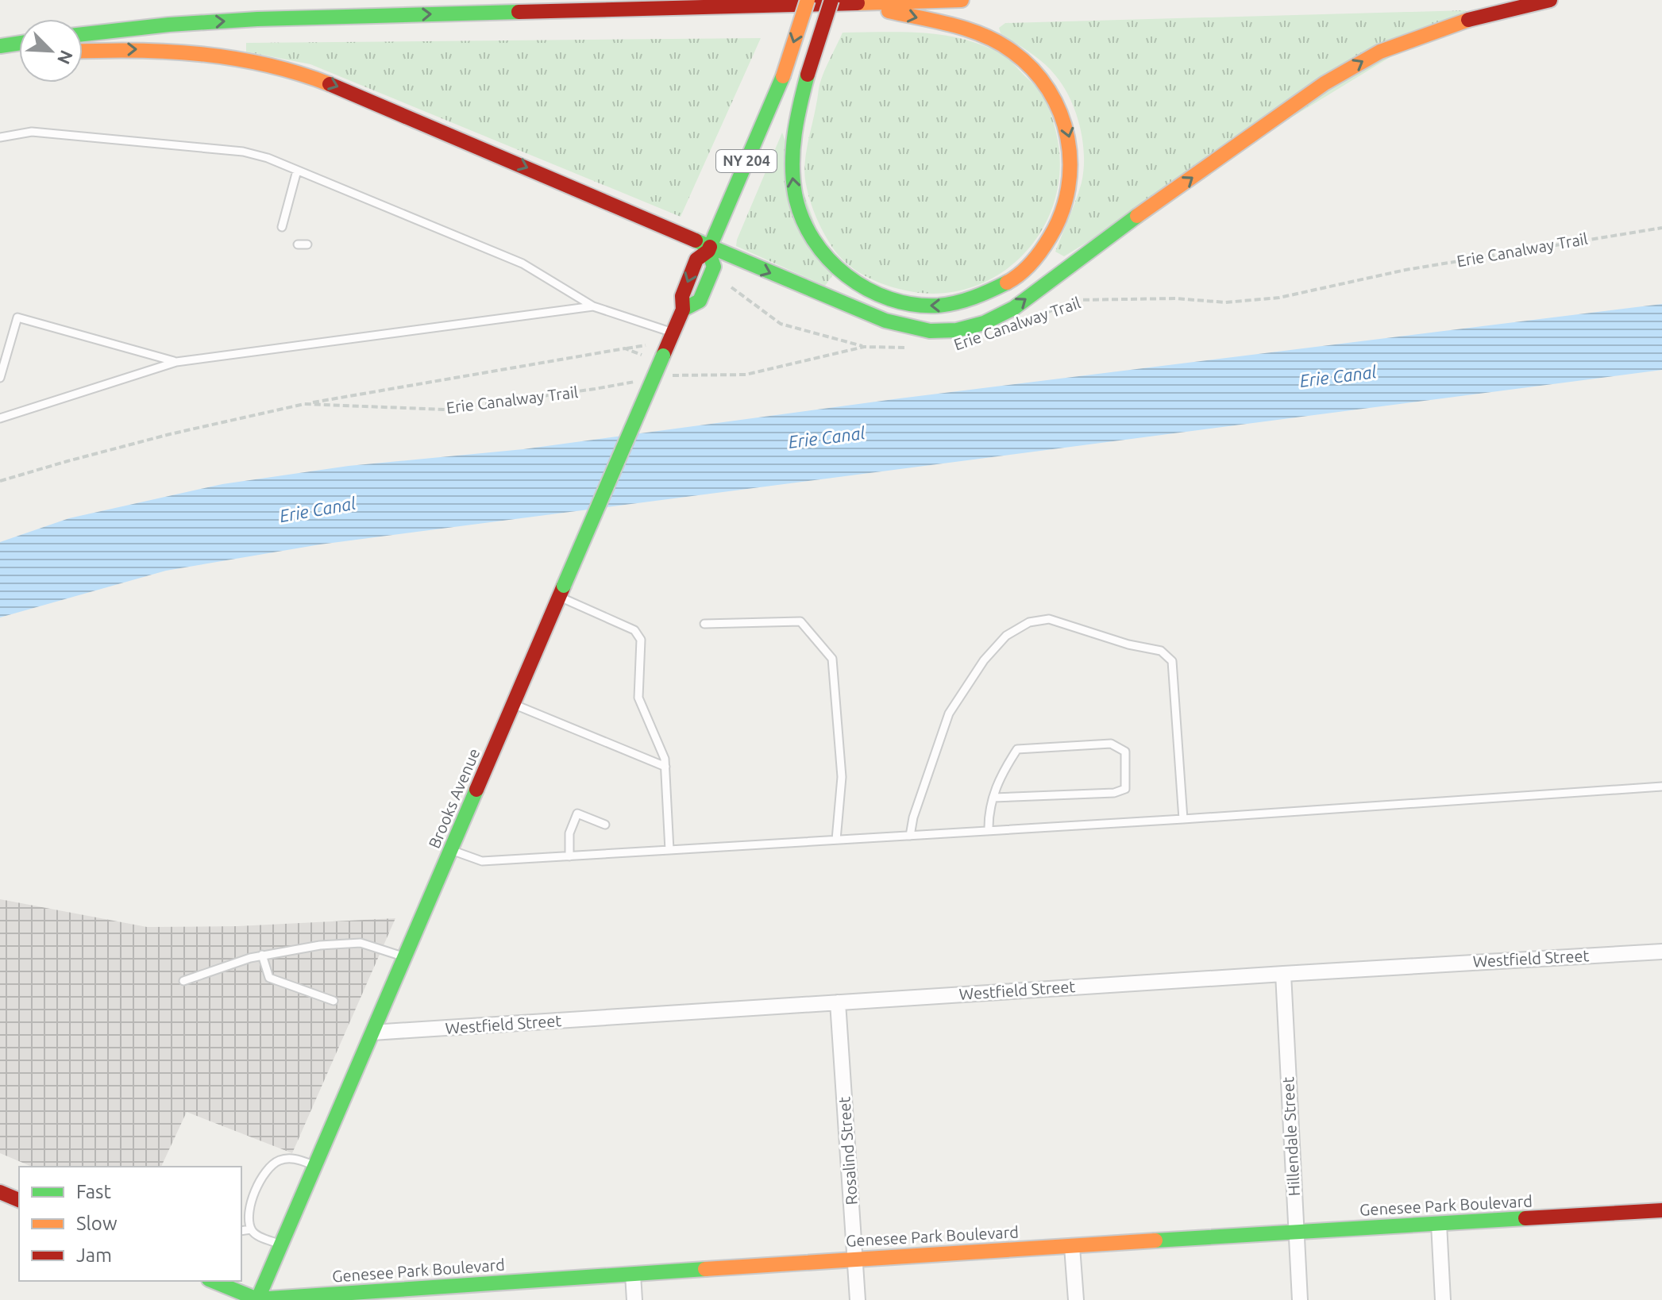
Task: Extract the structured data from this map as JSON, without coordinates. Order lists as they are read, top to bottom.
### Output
{
  "streets": {
    "main road": ["NY 204", "Brooks Avenue", "Genesee Park Boulevard"],
    "street": ["Westfield Street", "Hillendale Street", "Rosalind Street"],
    "path": ["Erie Canalway Trail"]
  },
  "crossings": [
    ["Brooks Avenue", "Westfield Street"],
    ["Brooks Avenue", "Genesee Park Boulevard"],
    ["Westfield Street", "Hillendale Street"],
    ["Westfield Street", "Rosalind Street"],
    ["Hillendale Street", "Genesee Park Boulevard"],
    ["Rosalind Street", "Genesee Park Boulevard"]
  ],
  "water": ["Erie Canal"],
  "legend": ["Fast", "Slow", "Jam"],
  "north": "bottom right"
}
